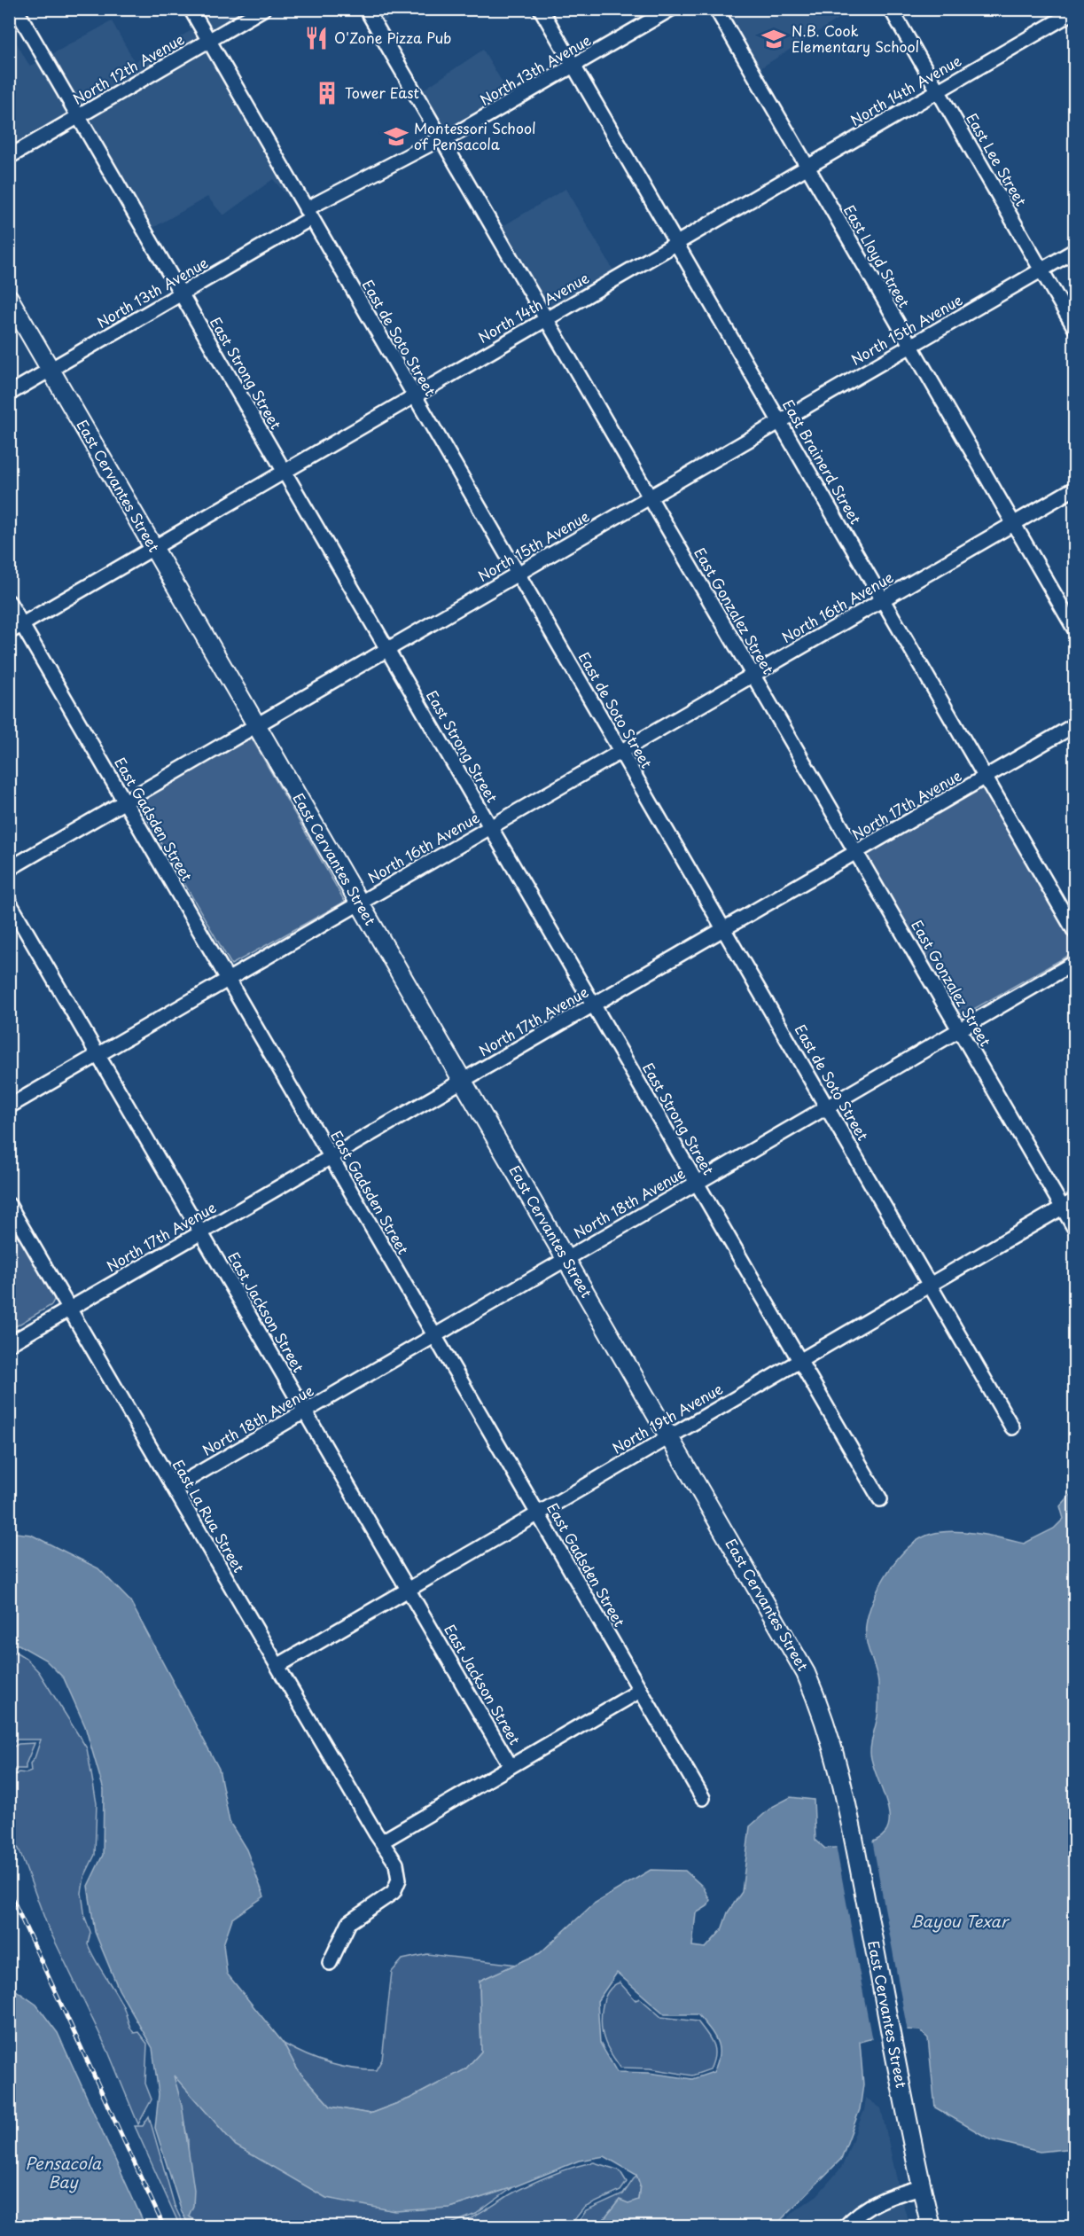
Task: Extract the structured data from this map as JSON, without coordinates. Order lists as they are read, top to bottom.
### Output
{
  "streets": {
    "main road": ["East Cervantes Street"],
    "street": [
      "North 12th Avenue",
      "North 13th Avenue",
      "North 14th Avenue",
      "East Lee Street",
      "East Lloyd Street",
      "North 15th Avenue",
      "East de Soto Street",
      "East Strong Street",
      "East Brainerd Street",
      "North 16th Avenue",
      "East Gonzalez Street",
      "North 17th Avenue",
      "East Gadsden Street",
      "North 18th Avenue",
      "East Jackson Street",
      "North 19th Avenue",
      "East La Rua Street"
    ]
  },
  "crossings": [
    ["North 12th Avenue", "East de Soto Street"],
    ["North 12th Avenue", "East Strong Street"],
    ["North 13th Avenue", "East de Soto Street"],
    ["North 13th Avenue", "East Strong Street"],
    ["North 13th Avenue", "East Brainerd Street"],
    ["North 13th Avenue", "East Cervantes Street"],
    ["North 13th Avenue", "East Gonzalez Street"],
    ["North 14th Avenue", "East Lee Street"],
    ["North 14th Avenue", "East Lloyd Street"],
    ["North 14th Avenue", "East de Soto Street"],
    ["North 14th Avenue", "East Strong Street"],
    ["North 14th Avenue", "East Brainerd Street"],
    ["North 14th Avenue", "East Cervantes Street"],
    ["North 14th Avenue", "East Gonzalez Street"],
    ["North 14th Avenue", "East Gadsden Street"],
    ["East Lee Street", "North 15th Avenue"],
    ["East Lloyd Street", "North 15th Avenue"],
    ["East Lloyd Street", "North 16th Avenue"],
    ["North 15th Avenue", "East de Soto Street"],
    ["North 15th Avenue", "East Strong Street"],
    ["North 15th Avenue", "East Brainerd Street"],
    ["North 15th Avenue", "East Cervantes Street"],
    ["North 15th Avenue", "East Gonzalez Street"],
    ["North 15th Avenue", "East Gadsden Street"],
    ["East de Soto Street", "North 16th Avenue"],
    ["East de Soto Street", "North 17th Avenue"],
    ["East de Soto Street", "North 18th Avenue"],
    ["East de Soto Street", "North 19th Avenue"],
    ["East Strong Street", "North 16th Avenue"],
    ["East Strong Street", "North 17th Avenue"],
    ["East Strong Street", "North 18th Avenue"],
    ["East Strong Street", "North 19th Avenue"],
    ["East Brainerd Street", "North 16th Avenue"],
    ["East Brainerd Street", "North 17th Avenue"],
    ["East Cervantes Street", "North 16th Avenue"],
    ["East Cervantes Street", "North 17th Avenue"],
    ["East Cervantes Street", "North 18th Avenue"],
    ["East Cervantes Street", "North 19th Avenue"],
    ["North 16th Avenue", "East Gonzalez Street"],
    ["North 16th Avenue", "East Gadsden Street"],
    ["North 16th Avenue", "East Jackson Street"],
    ["East Gonzalez Street", "North 17th Avenue"],
    ["East Gonzalez Street", "North 18th Avenue"],
    ["East Gonzalez Street", "North 19th Avenue"],
    ["North 17th Avenue", "East Gadsden Street"],
    ["North 17th Avenue", "East Jackson Street"],
    ["North 17th Avenue", "East La Rua Street"],
    ["East Gadsden Street", "North 18th Avenue"],
    ["East Gadsden Street", "North 19th Avenue"],
    ["North 18th Avenue", "East Jackson Street"],
    ["North 18th Avenue", "East La Rua Street"],
    ["East Jackson Street", "North 19th Avenue"],
    ["North 19th Avenue", "East La Rua Street"]
  ],
  "water": ["Bayou Texar", "Pensacola Bay"],
  "places": {
    "restaurant": ["O'Zone Pizza Pub"],
    "school or university": ["N.B. Cook Elementary School", "Montessori School of Pensacola"],
    "building": ["Tower East"]
  }
}
